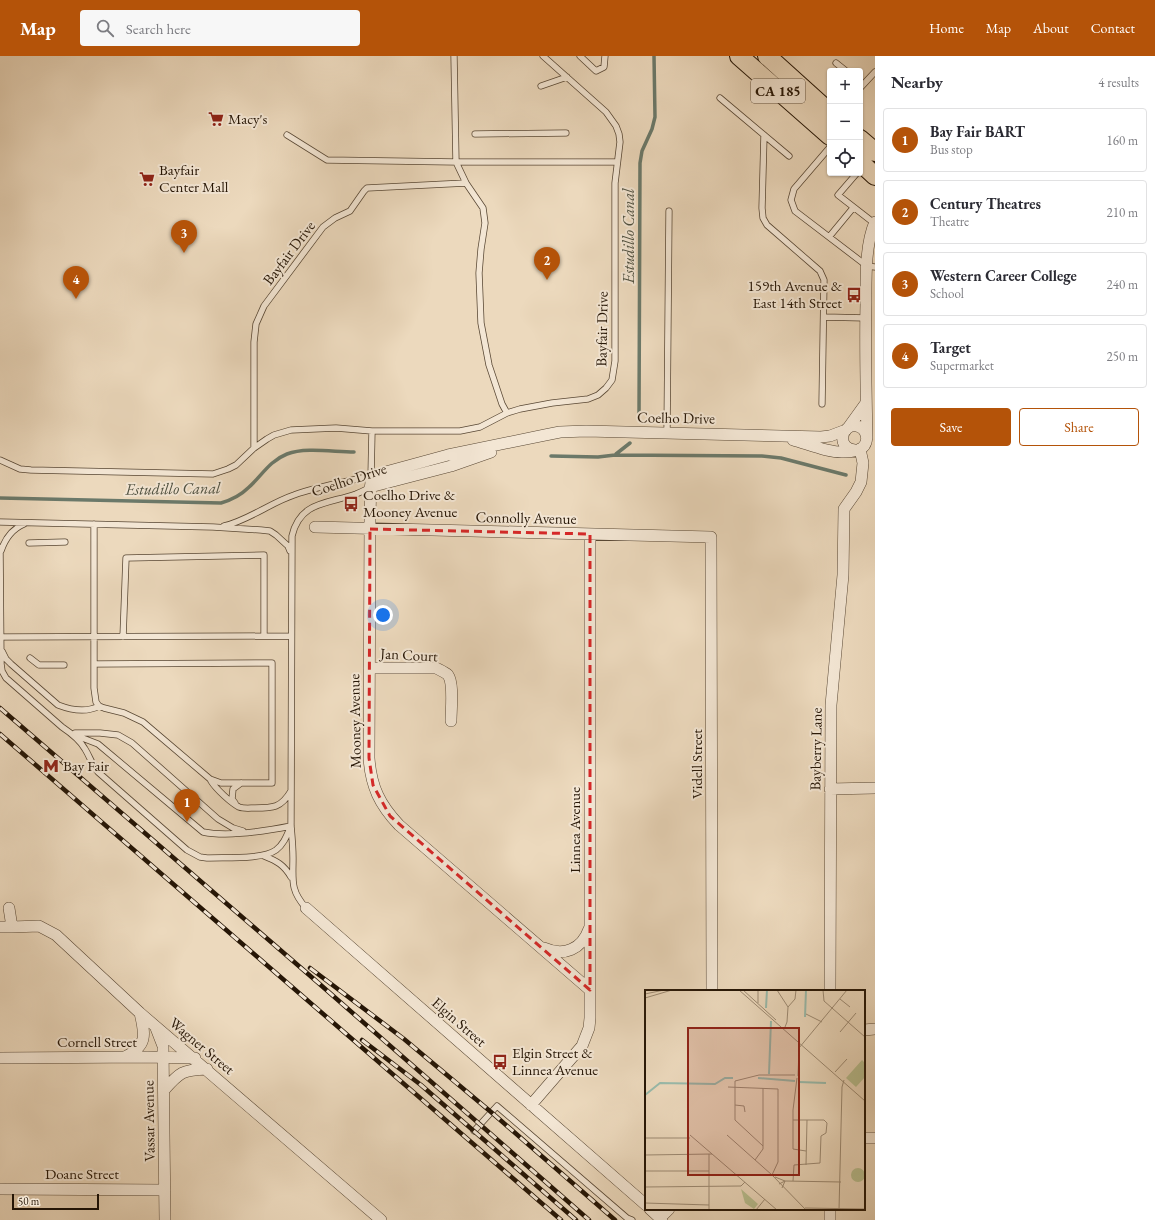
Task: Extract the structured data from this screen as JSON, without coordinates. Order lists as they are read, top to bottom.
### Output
{
  "streets": {
    "main road": ["CA 185"],
    "street": [
      "Coelho Drive",
      "Connolly Avenue",
      "Jan Court",
      "Mooney Avenue",
      "Bayberry Lane",
      "Videll Street",
      "Linnea Avenue",
      "Elgin Street",
      "Cornell Street",
      "Wagner Street",
      "Vassar Avenue",
      "Doane Street"
    ],
    "lane": ["Bayfair Drive"]
  },
  "crossings": [
    ["Coelho Drive", "Mooney Avenue"],
    ["Coelho Drive", "Bayberry Lane"],
    ["Connolly Avenue", "Mooney Avenue"],
    ["Connolly Avenue", "Videll Street"],
    ["Connolly Avenue", "Linnea Avenue"],
    ["Jan Court", "Mooney Avenue"],
    ["Mooney Avenue", "Linnea Avenue"],
    ["Linnea Avenue", "Elgin Street"],
    ["Cornell Street", "Wagner Street"],
    ["Cornell Street", "Vassar Avenue"],
    ["Wagner Street", "Vassar Avenue"],
    ["Vassar Avenue", "Doane Street"]
  ],
  "water": ["Estudillo Canal"],
  "places": {
    "supermarket": ["Macy's", "Bayfair Center Mall"],
    "bus stop": ["159th Avenue & East 14th Street", "Coelho Drive & Mooney Avenue", "Elgin Street & Linnea Avenue"],
    "metro station": ["Bay Fair"]
  },
  "scale_bar": "50 m",
  "page": {
    "header": "Map",
    "search": "Search here",
    "nav": [
      "Home",
      "Map",
      "About",
      "Contact"
    ],
    "heading": ["Nearby", "4 results"],
    "map_buttons": ["+", "−"],
    "list": [
      {
        "mark": "1",
        "name": "Bay Fair BART",
        "note": "Bus stop",
        "value": "160 m"
      },
      {
        "mark": "2",
        "name": "Century Theatres",
        "note": "Theatre",
        "value": "210 m"
      },
      {
        "mark": "3",
        "name": "Western Career College",
        "note": "School",
        "value": "240 m"
      },
      {
        "mark": "4",
        "name": "Target",
        "note": "Supermarket",
        "value": "250 m"
      }
    ],
    "pins": [
      "3",
      "2",
      "4",
      "1"
    ],
    "buttons": ["Save", "Share"],
    "scale": "50 m"
  }
}
